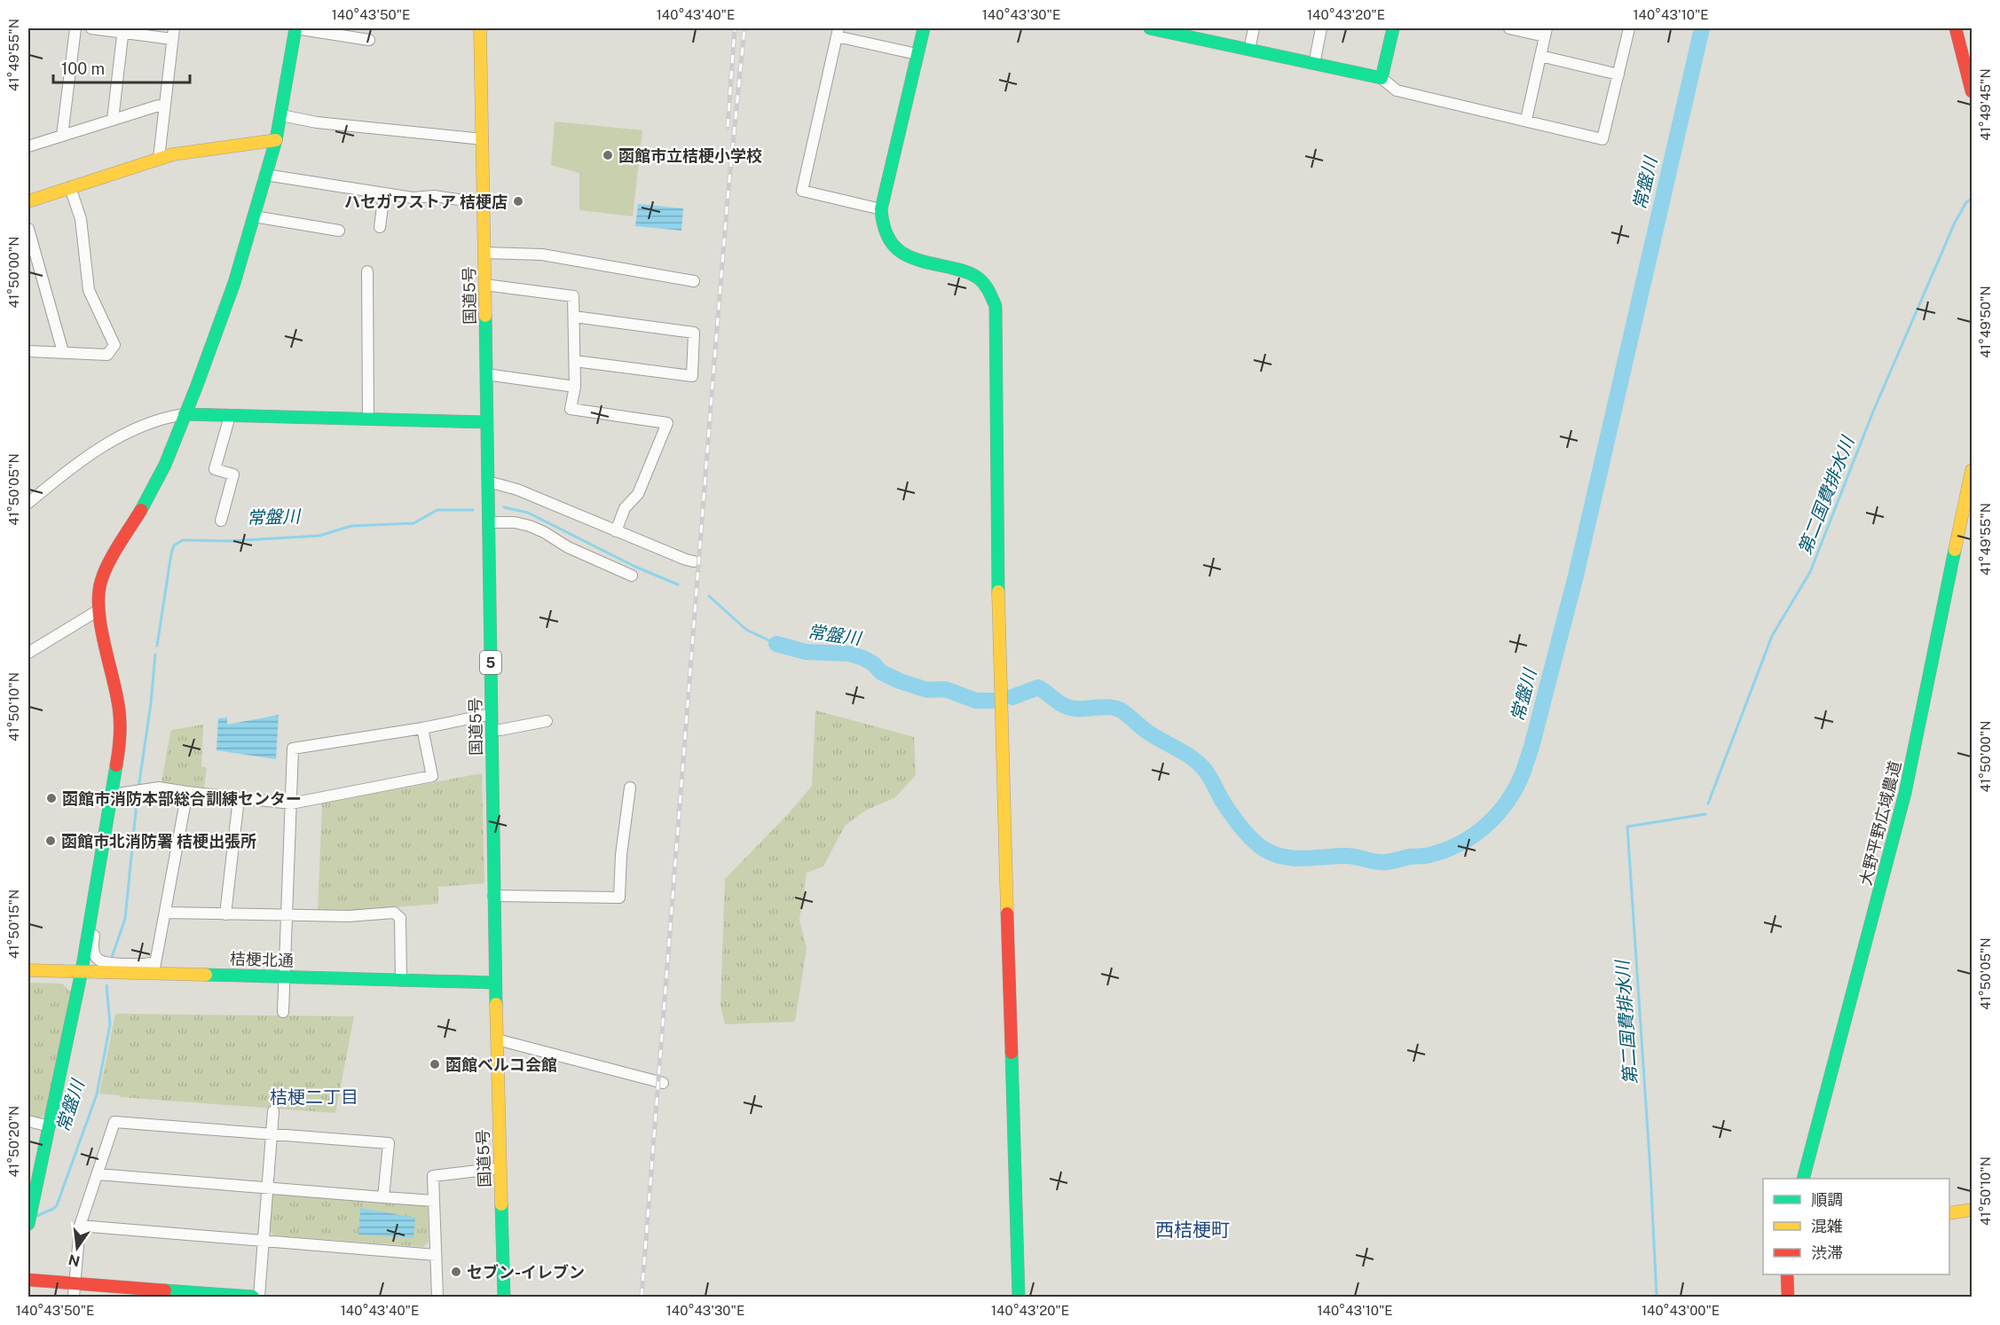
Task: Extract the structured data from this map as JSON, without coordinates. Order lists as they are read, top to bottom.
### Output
{
  "streets": {
    "main road": [
      "国道5号",
      "5",
      "大野平野広域農道",
      "桔梗北通"
    ]
  },
  "crossings": [
    ["国道5号", "桔梗北通"]
  ],
  "districts": ["桔梗二丁目", "西桔梗町"],
  "water": ["常盤川", "第二国費排水川"],
  "places": [
    "函館市立桔梗小学校",
    "ハセガワストア 桔梗店",
    "函館市消防本部総合訓練センター",
    "函館市北消防署 桔梗出張所",
    "函館ベルコ会館",
    "セブン-イレブン"
  ],
  "legend": ["順調", "混雑", "渋滞"],
  "scale_bar": "100 m",
  "north": "bottom",
  "coordinates": [
    "140°43'50\"E",
    "140°43'40\"E",
    "140°43'30\"E",
    "140°43'20\"E",
    "140°43'10\"E",
    "41°49'55\"N",
    "41°49'45\"N",
    "41°50'00\"N",
    "41°49'50\"N",
    "41°50'05\"N",
    "41°50'10\"N",
    "41°50'15\"N",
    "41°50'20\"N",
    "140°43'00\"E"
  ]
}
